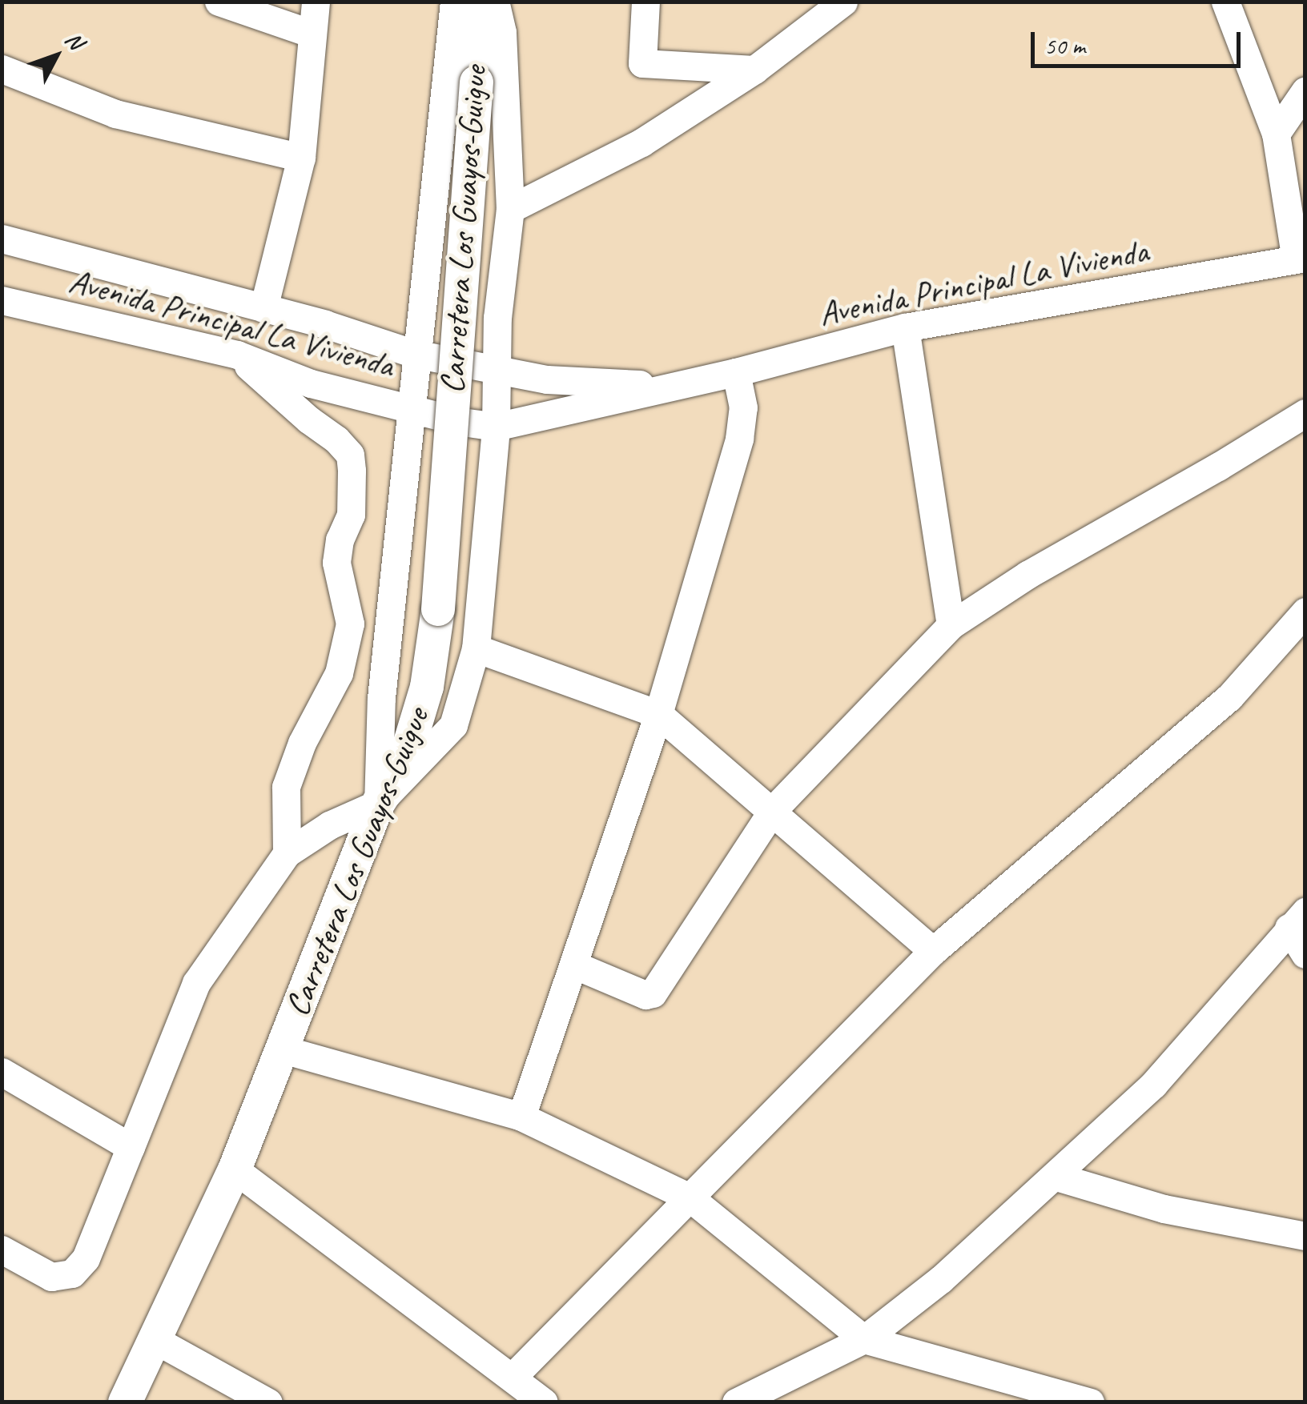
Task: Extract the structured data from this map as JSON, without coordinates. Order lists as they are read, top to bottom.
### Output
{
  "streets": {
    "main road": ["Carretera Los Guayos-Guigue"],
    "street": ["Avenida Principal La Vivienda"]
  },
  "scale_bar": "50 m",
  "north": "top right"
}
